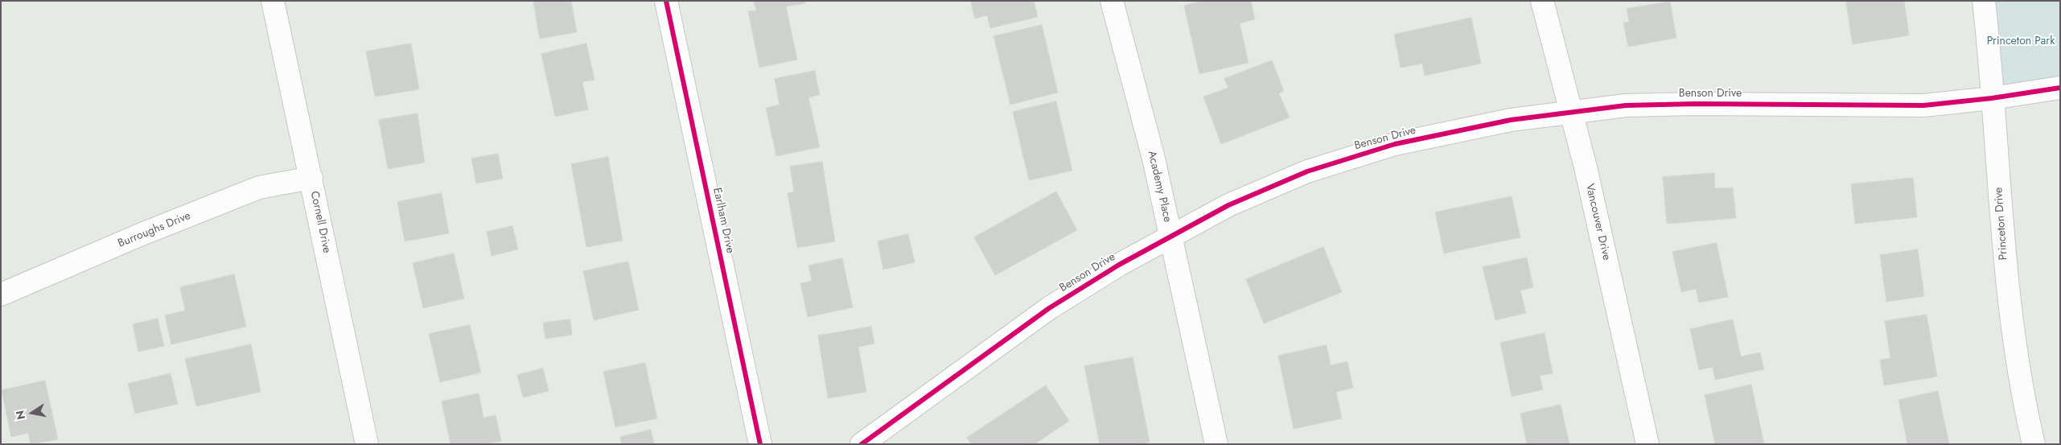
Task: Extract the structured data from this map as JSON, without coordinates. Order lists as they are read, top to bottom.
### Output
{
  "streets": {
    "street": [
      "Benson Drive",
      "Academy Place",
      "Earlham Drive",
      "Cornell Drive",
      "Vancouver Drive",
      "Princeton Drive",
      "Burroughs Drive"
    ]
  },
  "crossings": [
    ["Benson Drive", "Academy Place"],
    ["Benson Drive", "Vancouver Drive"],
    ["Benson Drive", "Princeton Drive"],
    ["Cornell Drive", "Burroughs Drive"]
  ],
  "parks": ["Princeton Park"],
  "north": "left"
}
